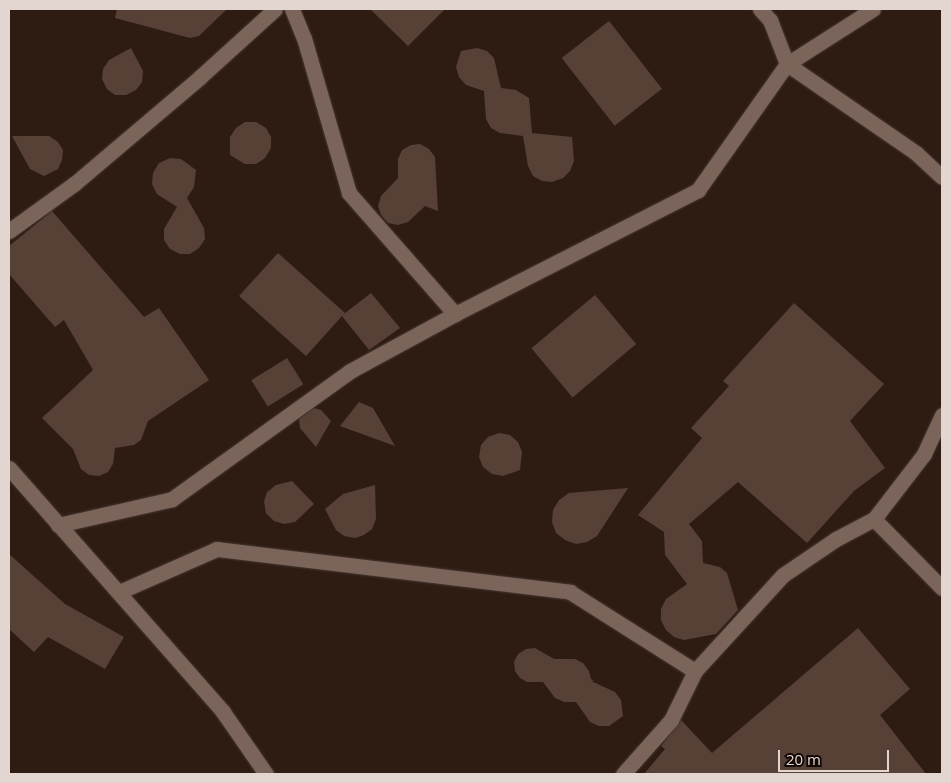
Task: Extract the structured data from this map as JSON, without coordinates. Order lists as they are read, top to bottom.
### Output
{
  "scale_bar": "20 m"
}
